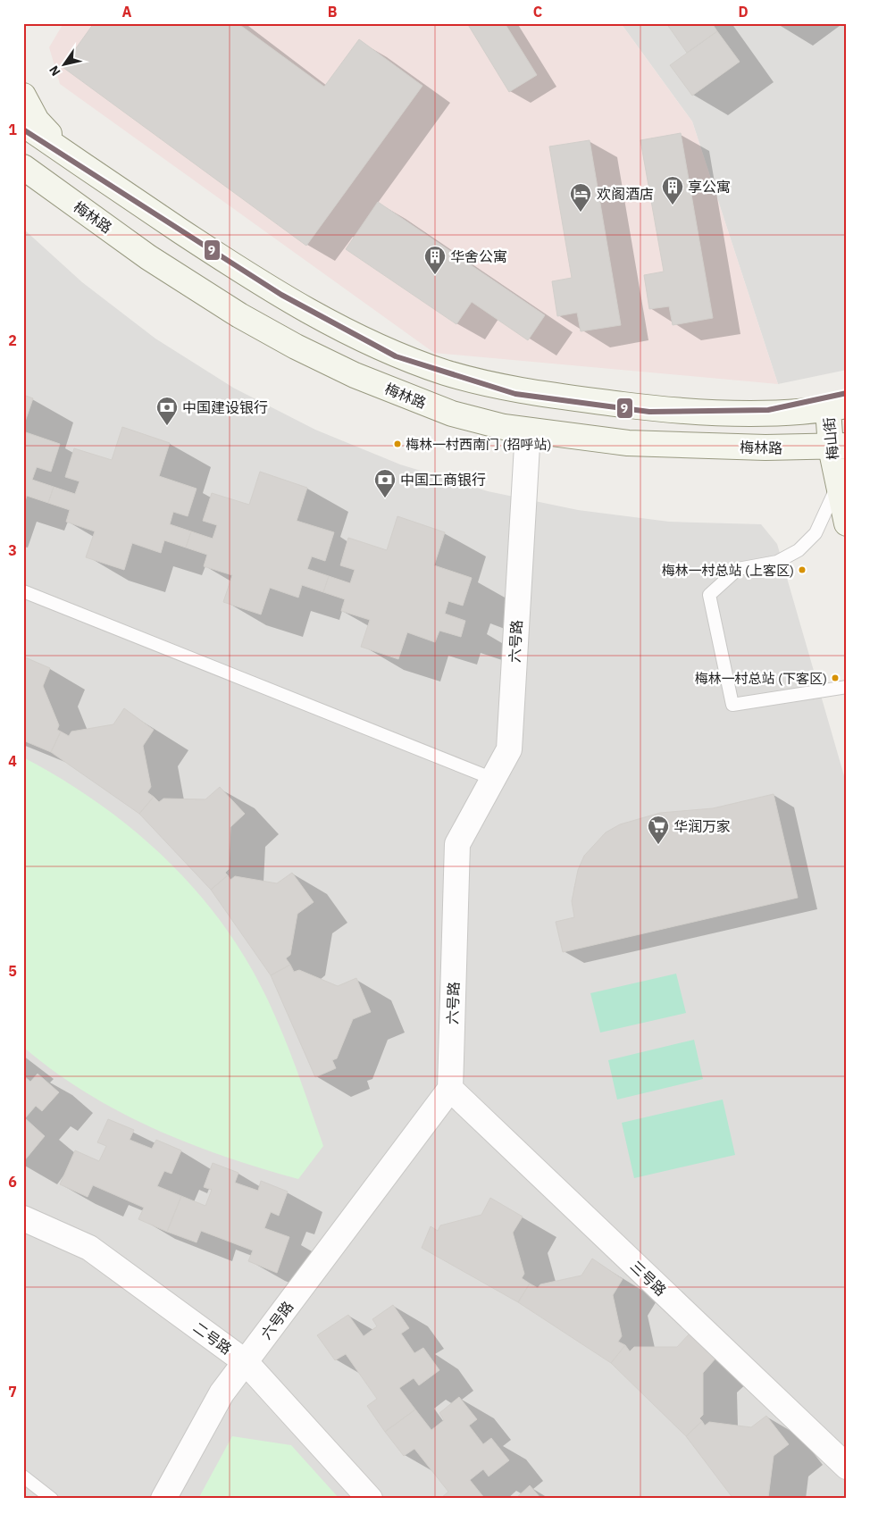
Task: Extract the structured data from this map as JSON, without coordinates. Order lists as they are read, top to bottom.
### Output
{
  "streets": {
    "main road": ["梅林路", "梅山街"],
    "street": ["六号路", "三号路", "二号路"]
  },
  "crossings": [
    ["梅林路", "梅山街"],
    ["梅林路", "六号路"],
    ["六号路", "三号路"],
    ["六号路", "二号路"]
  ],
  "places": {
    "building": ["享公寓", "华舍公寓"],
    "hotel": ["欢阁酒店"],
    "bank": ["中国建设银行", "中国工商银行"],
    "other": ["梅林一村西南门 (招呼站)", "梅林一村总站 (上客区)", "梅林一村总站 (下客区)"],
    "supermarket": ["华润万家"]
  },
  "lines": ["transit line 9"],
  "north": "bottom left",
  "grid": {
    "columns": [
      "A",
      "B",
      "C",
      "D"
    ],
    "rows": [
      "1",
      "2",
      "3",
      "4",
      "5",
      "6",
      "7"
    ]
  }
}
